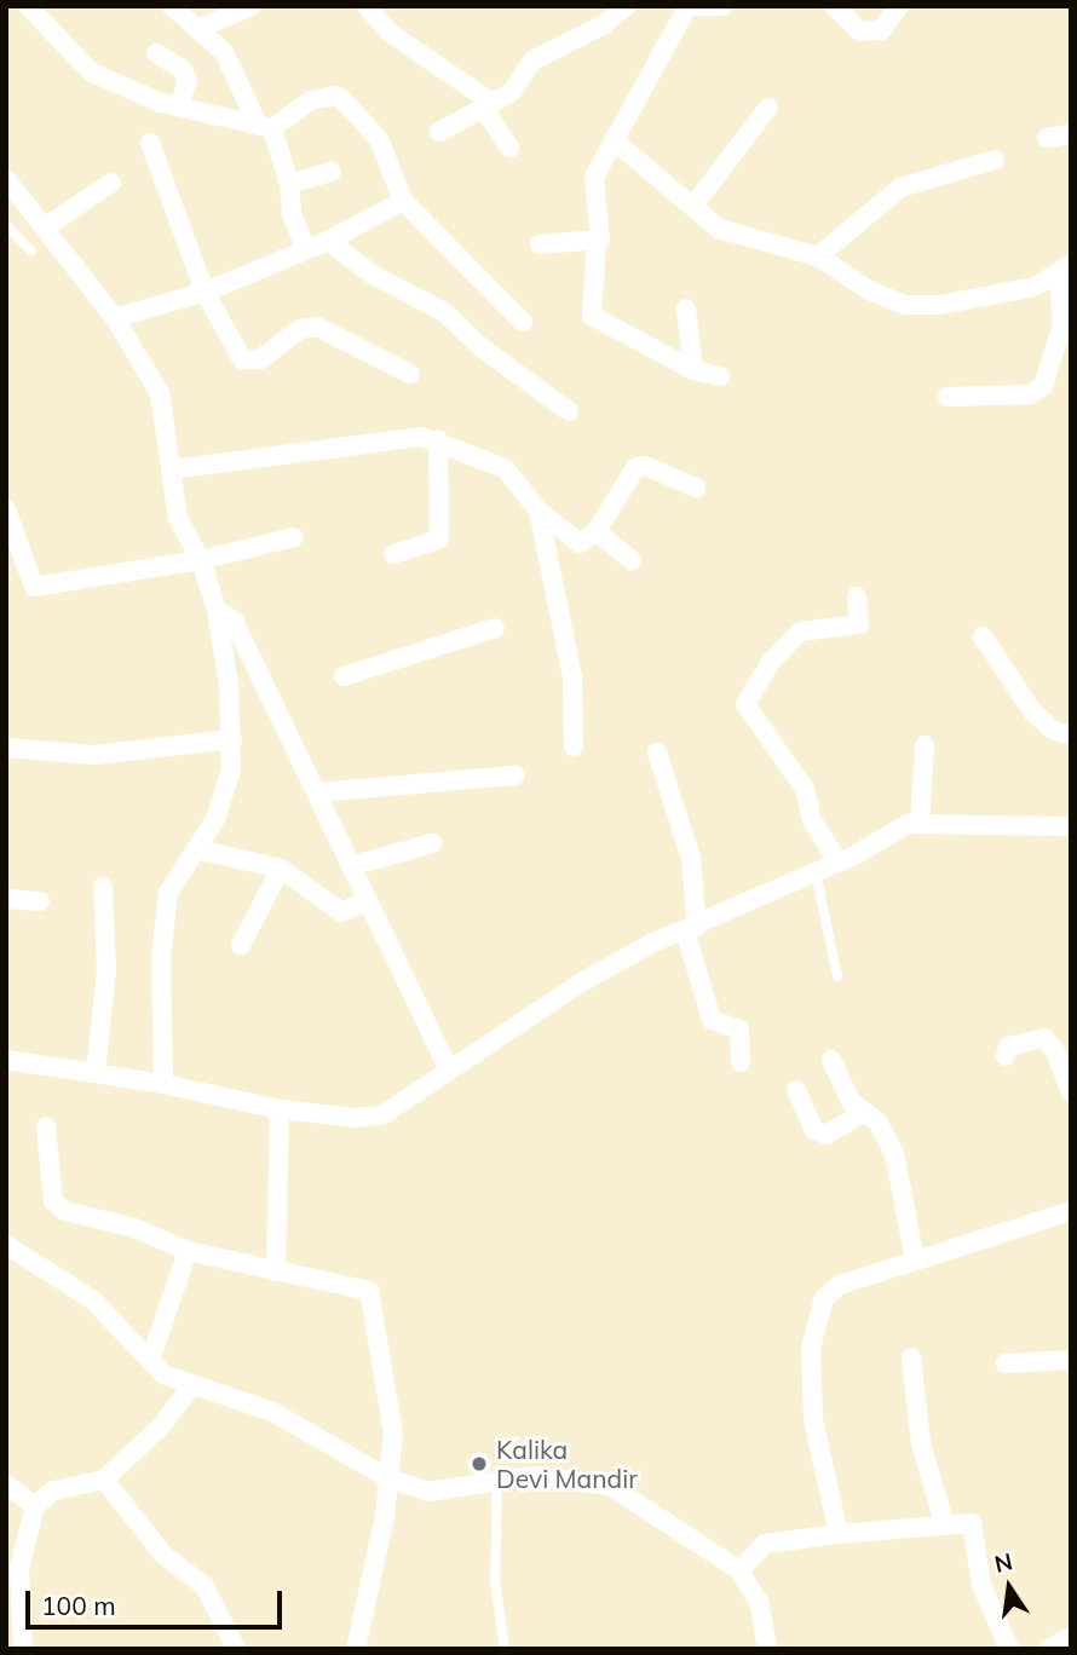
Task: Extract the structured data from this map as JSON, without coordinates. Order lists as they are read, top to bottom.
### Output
{
  "places": ["Kalika Devi Mandir"],
  "scale_bar": "100 m",
  "north": "top"
}
